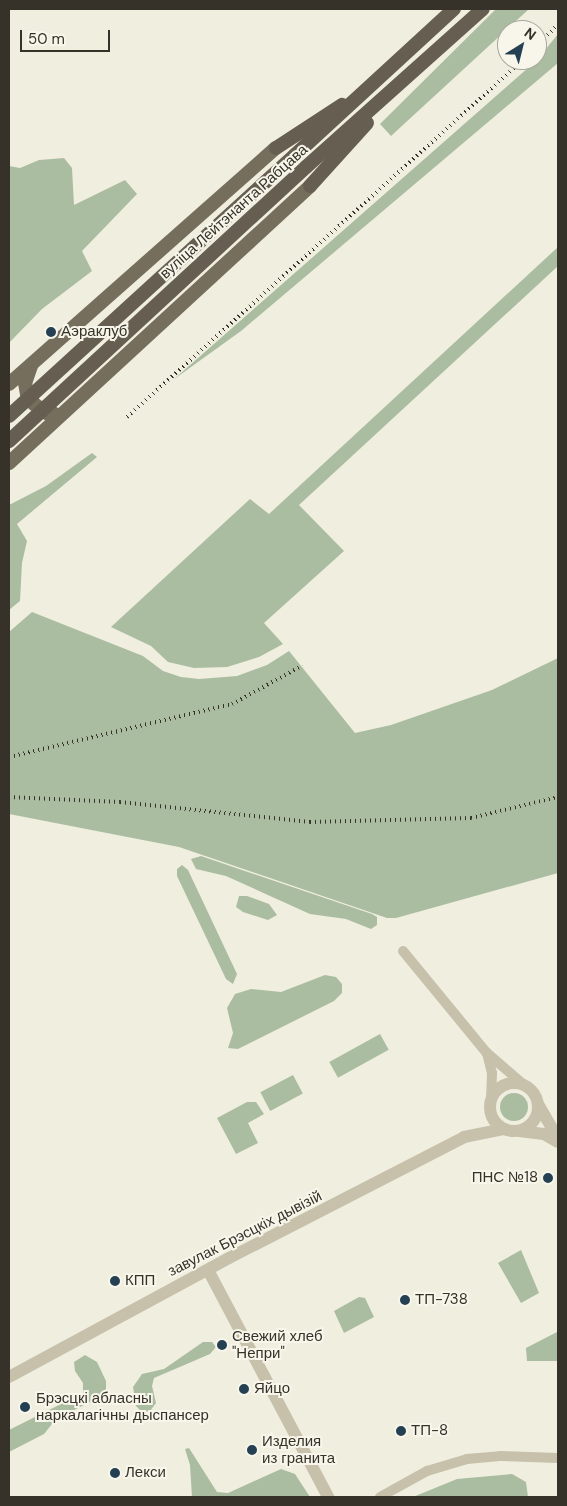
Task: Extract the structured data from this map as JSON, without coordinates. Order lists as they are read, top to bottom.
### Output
{
  "streets": {
    "highway": ["вуліца Лейтэнанта Рабцава"],
    "street": ["завулак Брэсцкіх дывізій"]
  },
  "places": [
    "Аэраклуб",
    "ПНС №18",
    "КПП",
    "ТП-738",
    "Свежий хлеб \"Непри\"",
    "Яйцо",
    "Брэсцкі абласны наркалагічны дыспансер",
    "ТП-8",
    "Изделия из гранита",
    "Лекси"
  ],
  "scale_bar": "50 m",
  "north": "top right"
}
